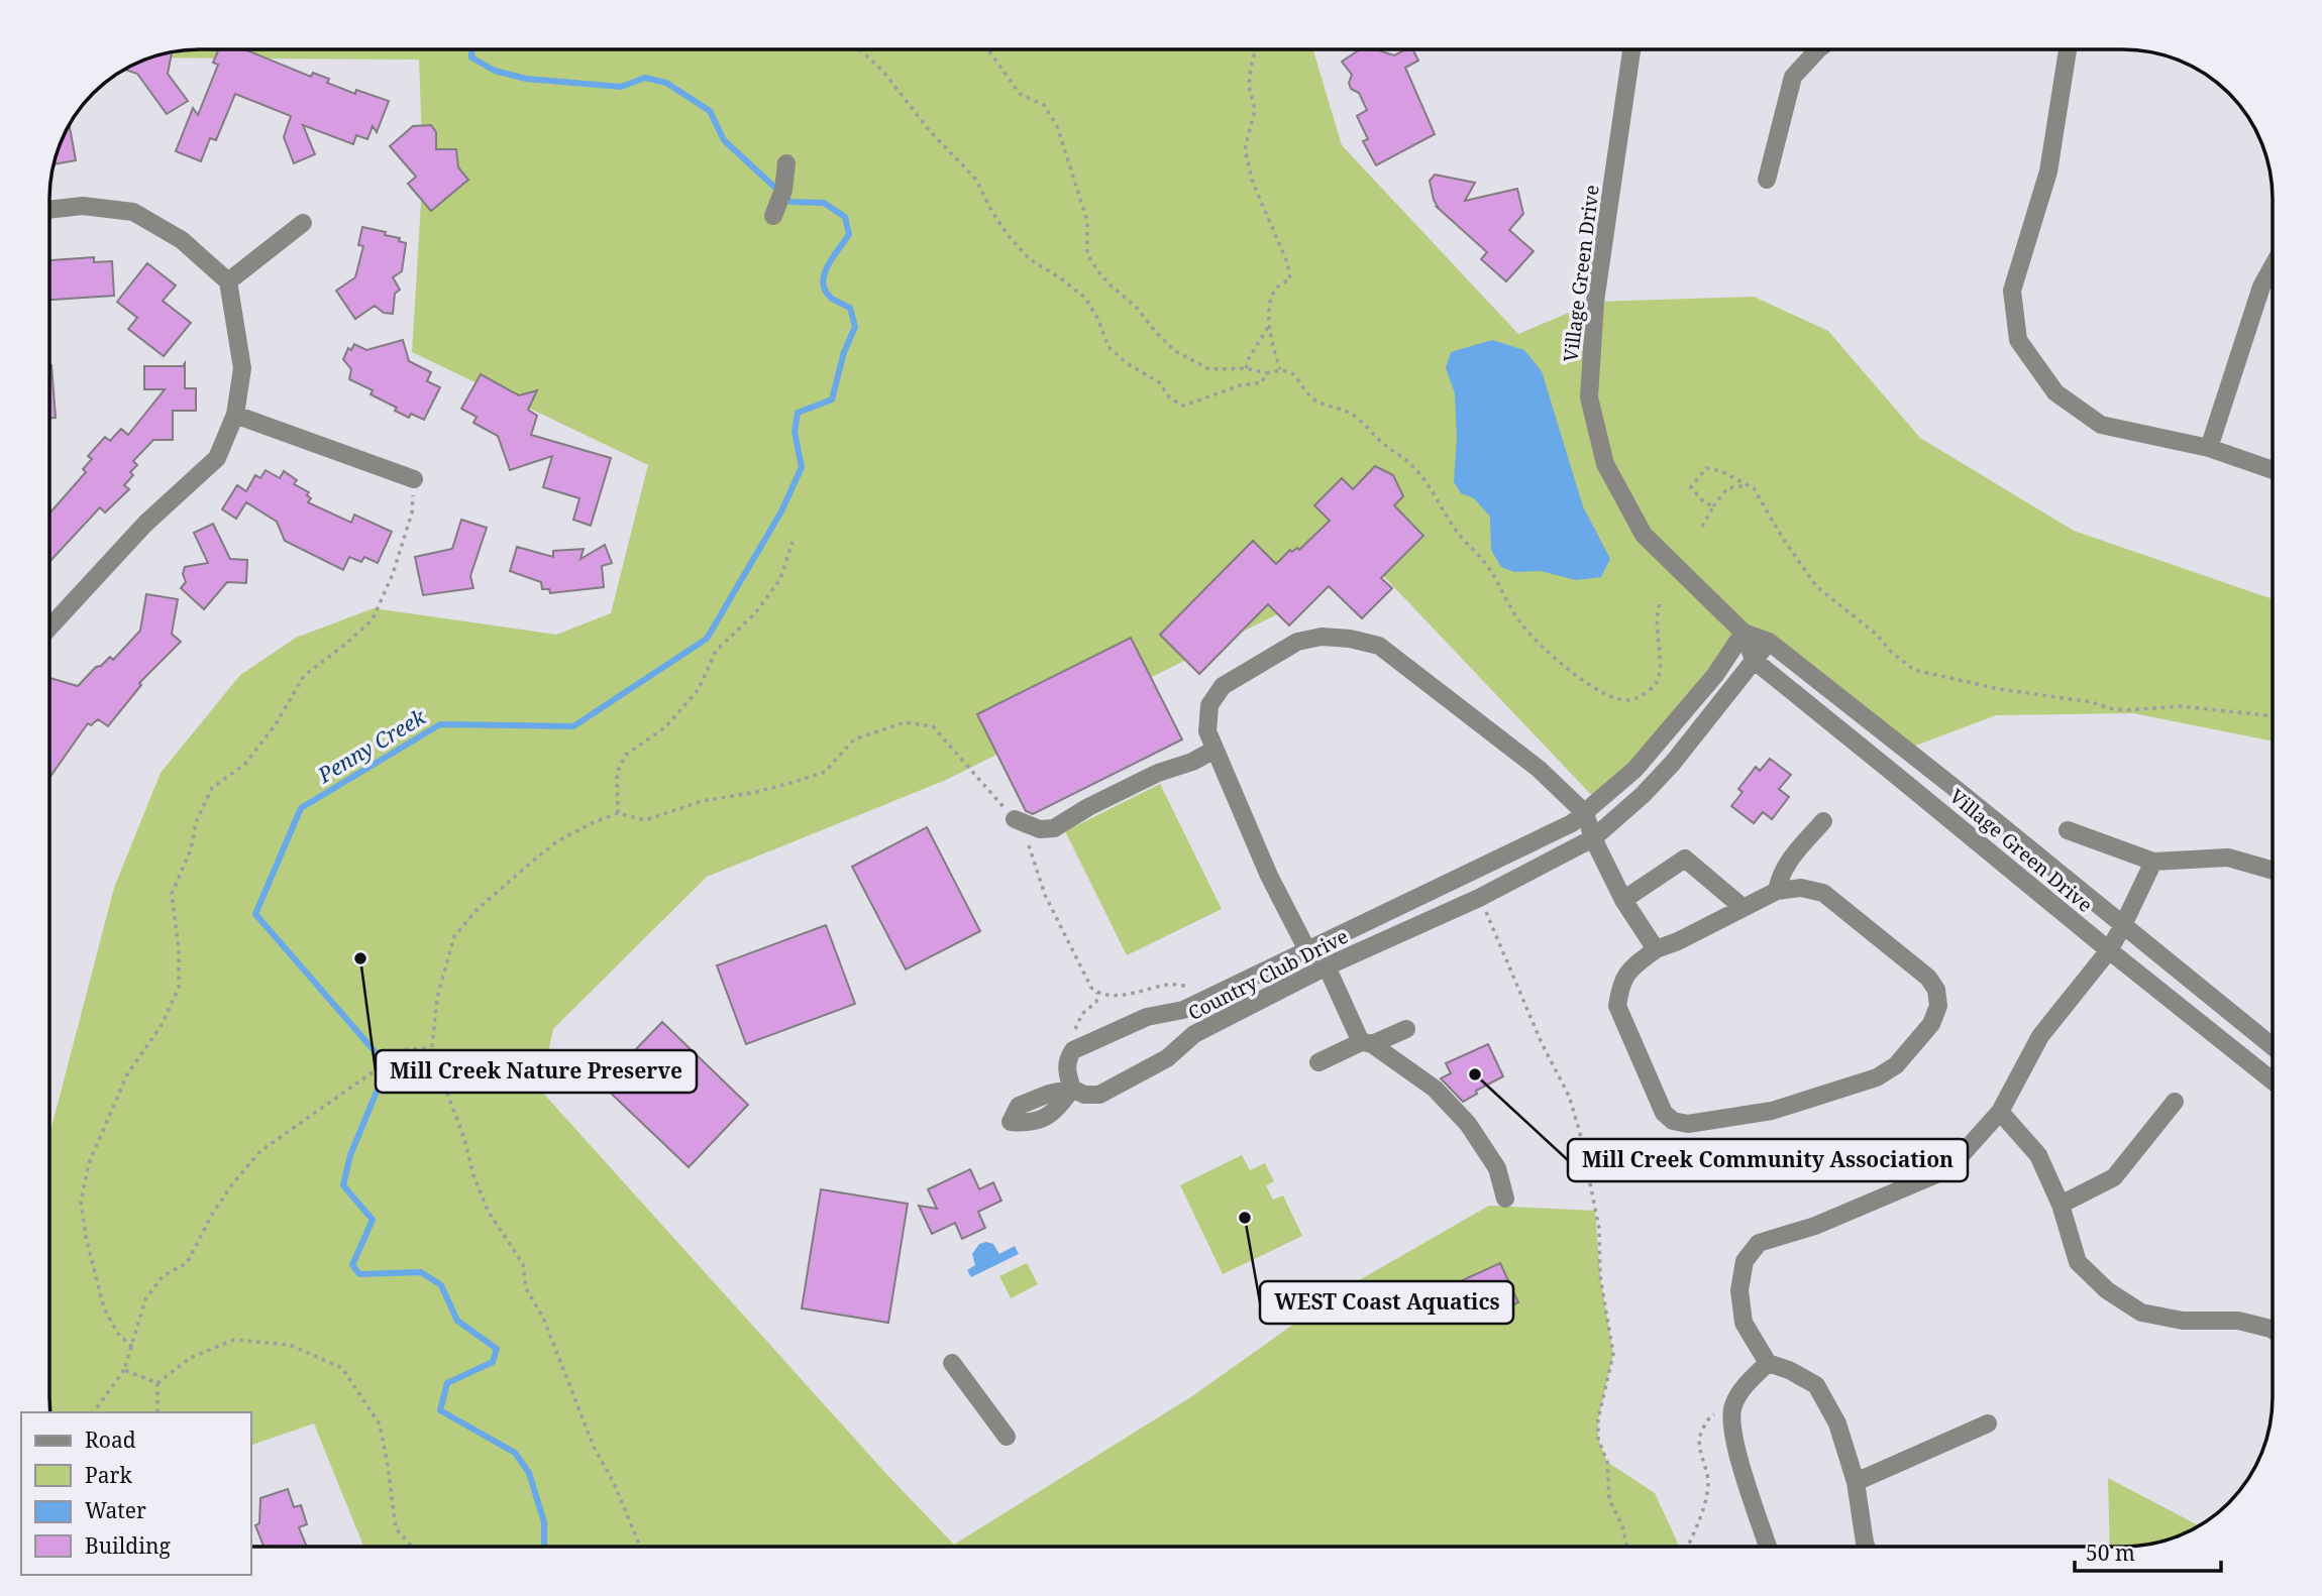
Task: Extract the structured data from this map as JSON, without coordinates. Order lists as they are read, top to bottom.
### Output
{
  "streets": {
    "street": ["Village Green Drive", "Country Club Drive"]
  },
  "crossings": [
    ["Village Green Drive", "Country Club Drive"]
  ],
  "water": ["Penny Creek"],
  "places": ["Mill Creek Nature Preserve", "Mill Creek Community Association", "WEST Coast Aquatics"],
  "legend": [
    "Road",
    "Park",
    "Water",
    "Building"
  ],
  "scale_bar": "50 m"
}
